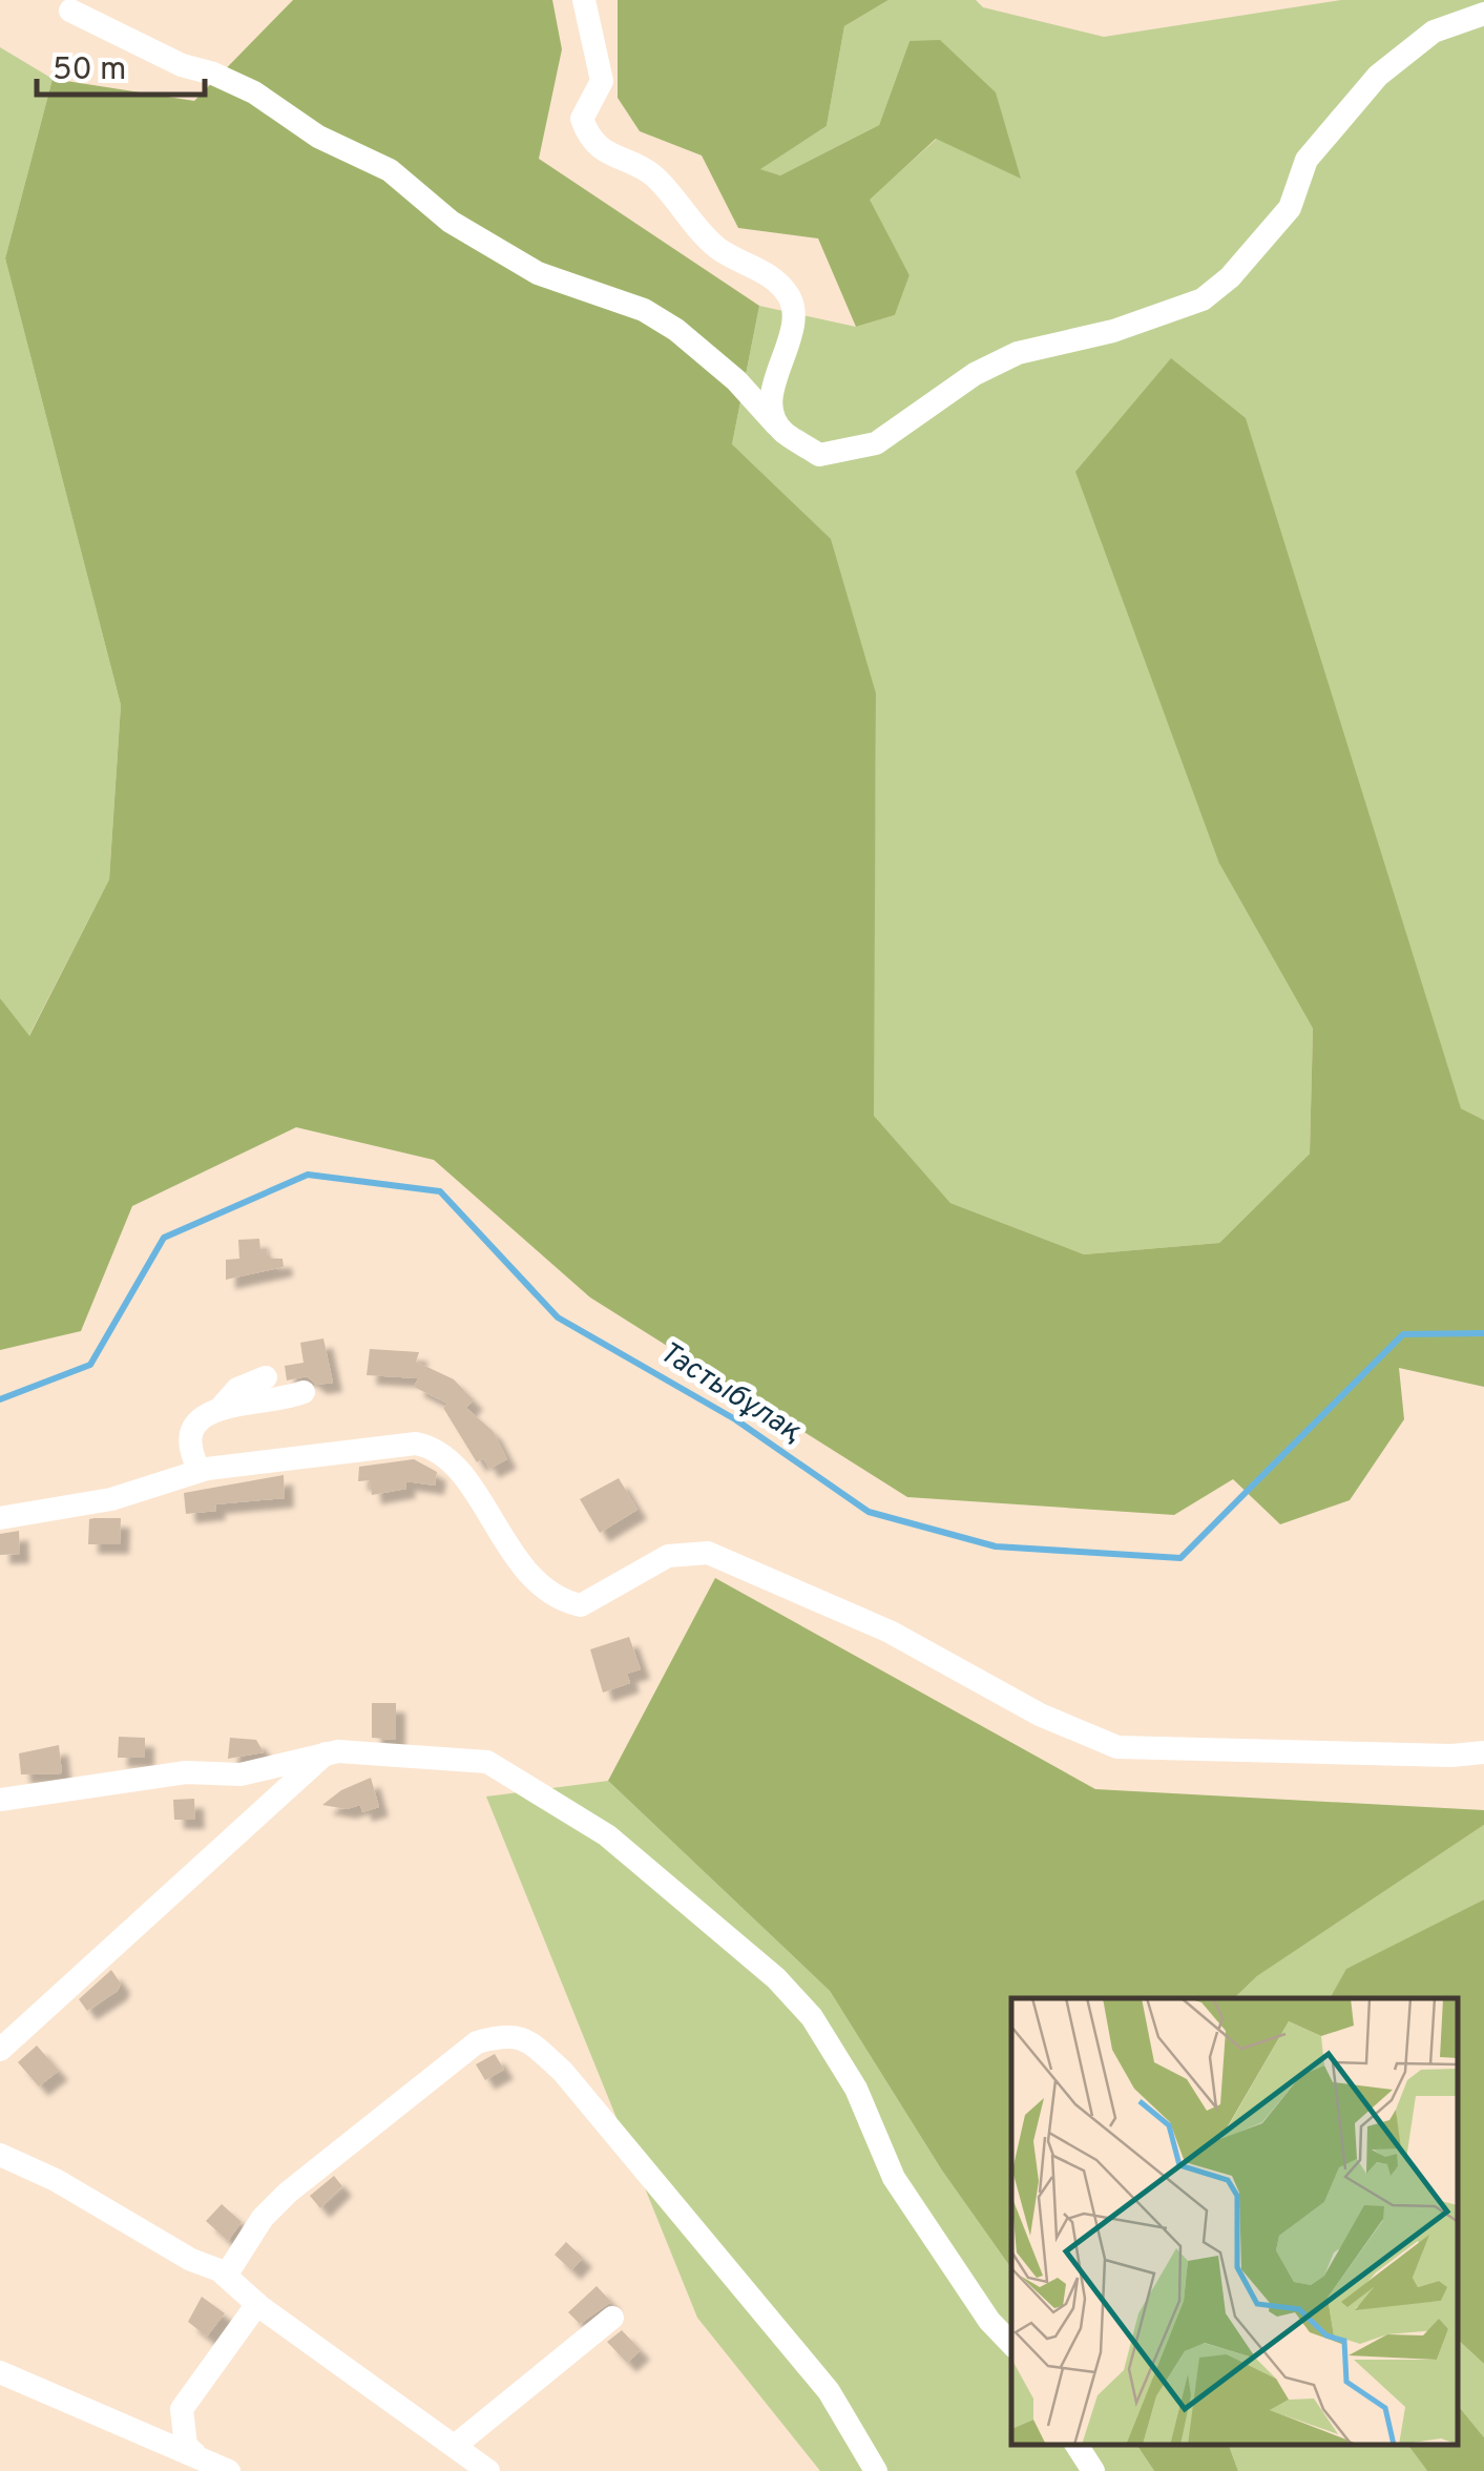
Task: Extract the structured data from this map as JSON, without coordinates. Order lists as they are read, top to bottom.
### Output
{
  "water": ["Тастыбұлақ"],
  "scale_bar": "50 m"
}
